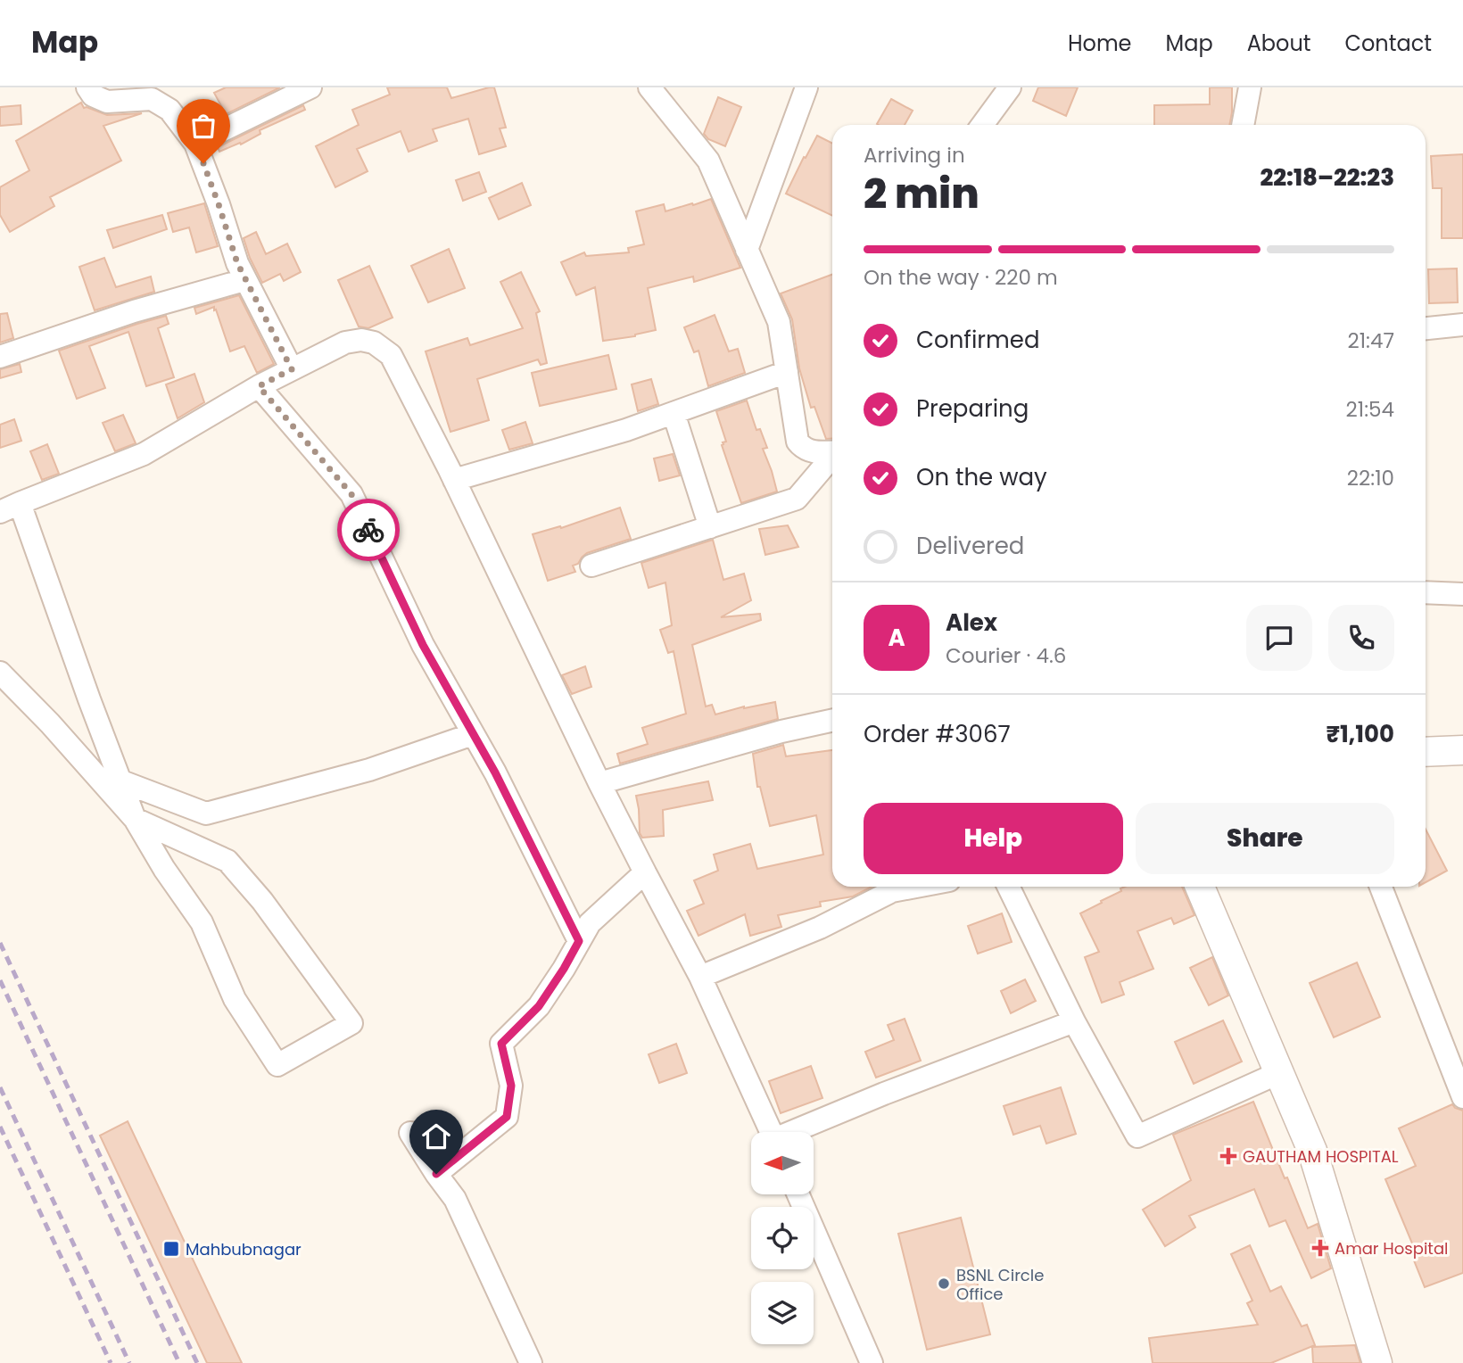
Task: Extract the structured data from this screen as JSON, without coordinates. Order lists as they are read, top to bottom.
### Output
{
  "places": {
    "health": ["GAUTHAM HOSPITAL", "Amar Hospital"],
    "transit": ["Mahbubnagar"],
    "other": ["BSNL Circle Office"]
  },
  "north": "left",
  "page": {
    "header": "Map",
    "nav": [
      "Home",
      "Map",
      "About",
      "Contact"
    ],
    "heading": ["2 min", "Arriving in", "22:18–22:23"],
    "panel": [
      "Alex",
      "Courier · 4.6",
      "Order #3067",
      "₹1,100"
    ],
    "bar": "On the way · 220 m",
    "list": [
      ["Confirmed", "21:47"],
      ["Preparing", "21:54"],
      ["On the way", "22:10"],
      "Delivered"
    ],
    "round": "A",
    "buttons": ["Help", "Share"]
  }
}
